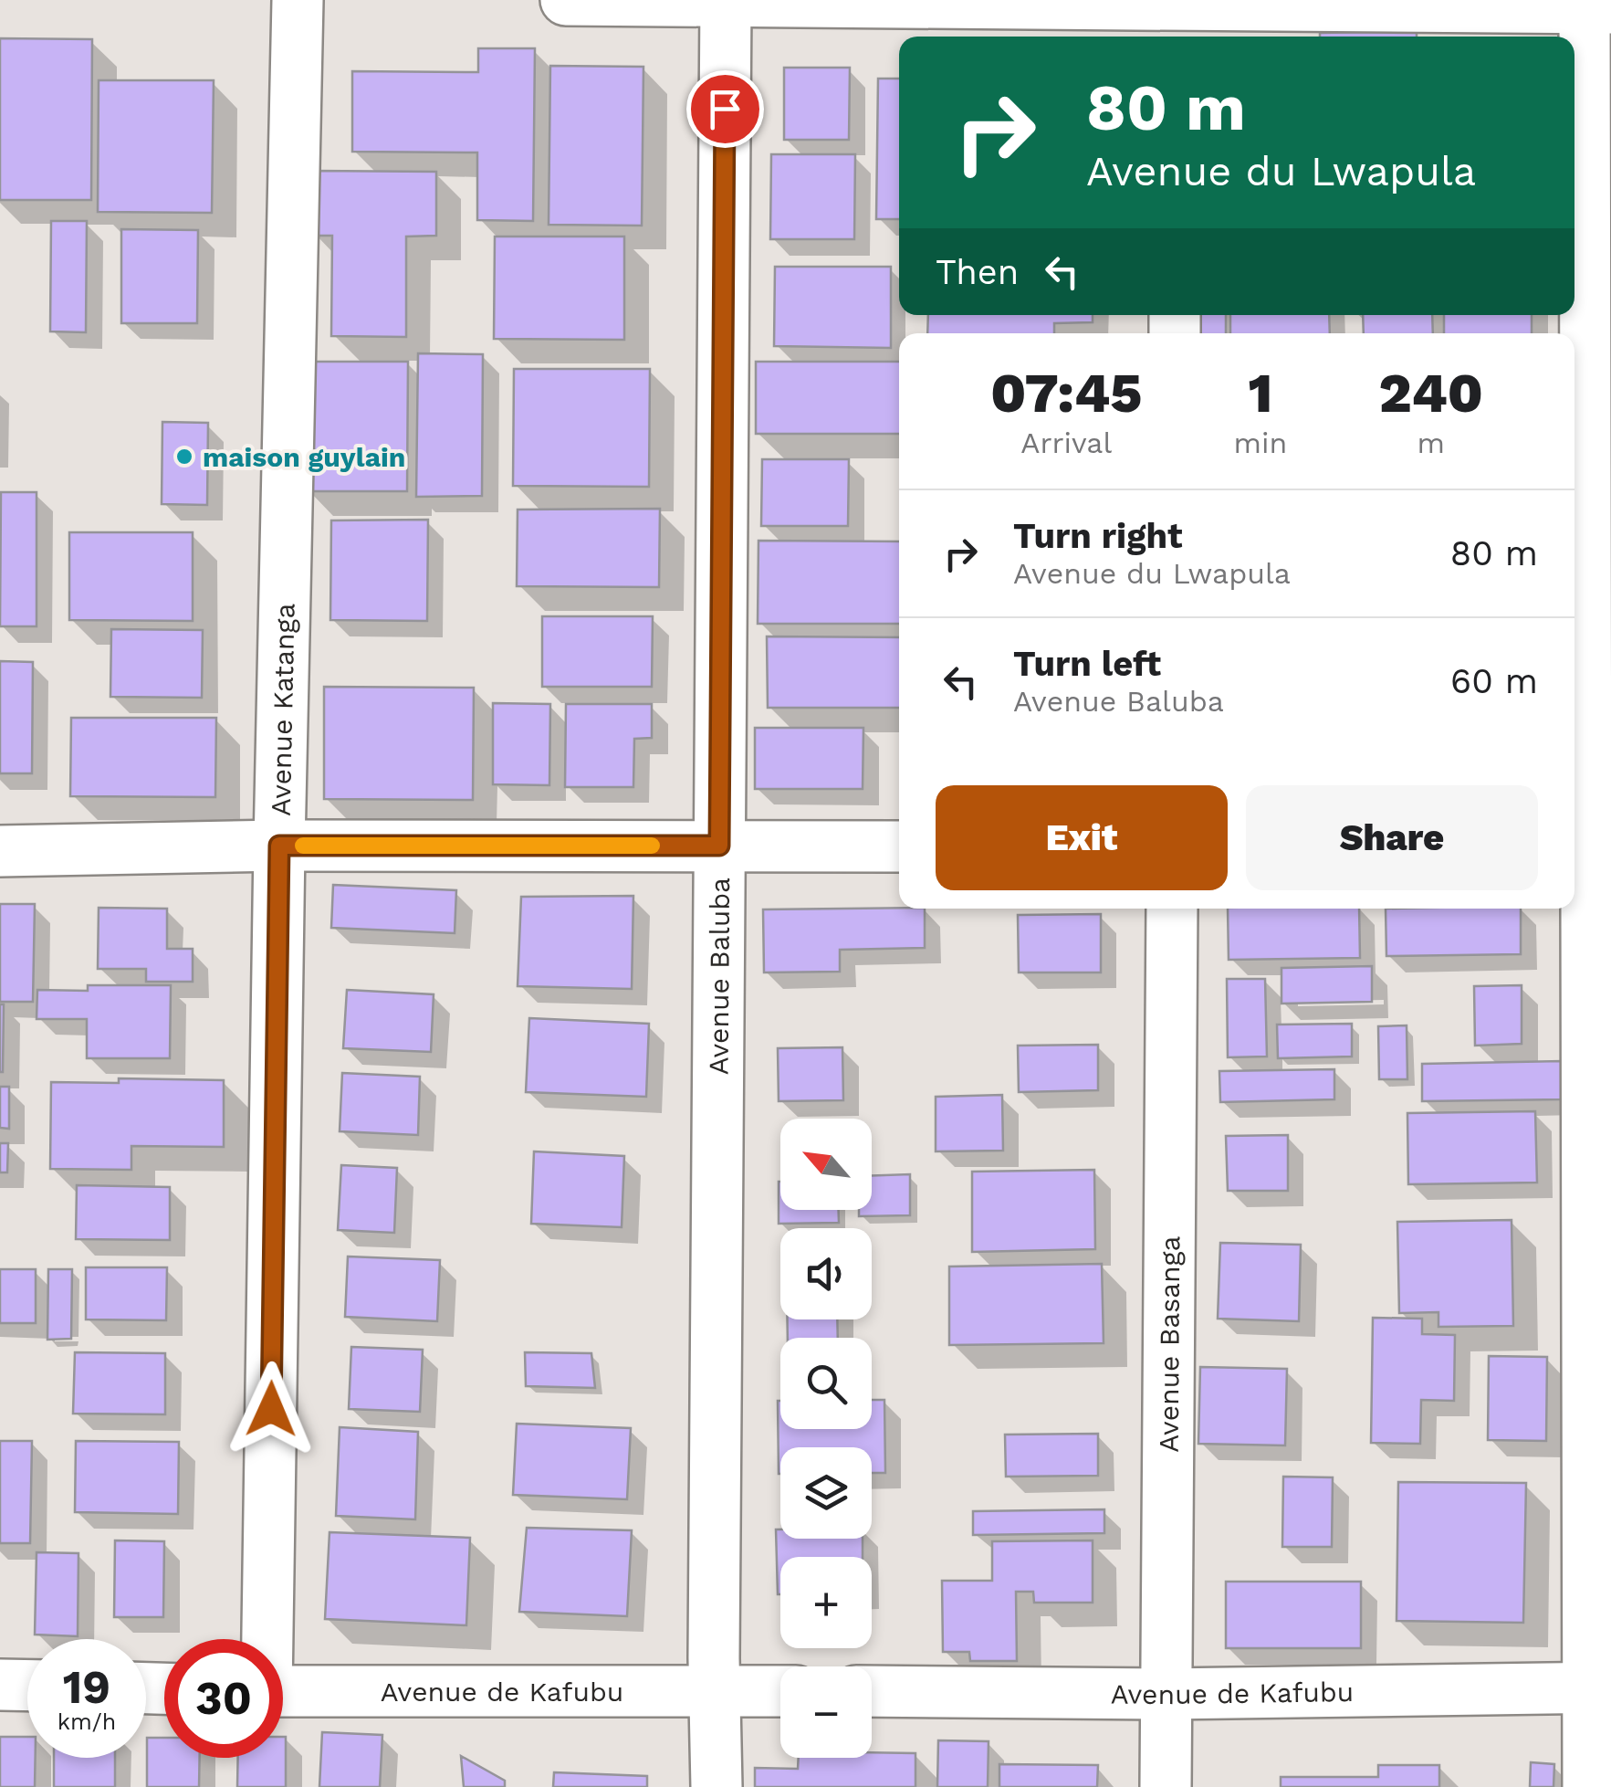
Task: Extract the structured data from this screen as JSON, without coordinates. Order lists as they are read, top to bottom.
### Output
{
  "streets": {
    "street": [
      "Avenue Katanga",
      "Avenue Baluba",
      "Avenue Basanga",
      "Avenue de Kafubu"
    ]
  },
  "crossings": [
    ["Avenue Baluba", "Avenue de Kafubu"],
    ["Avenue Basanga", "Avenue de Kafubu"]
  ],
  "places": ["maison guylain"],
  "north": "top left",
  "page": {
    "turn": ["80 m", "Avenue du Lwapula"],
    "then": "Then",
    "eta": [
      "07:45",
      "Arrival",
      "1",
      "min",
      "240",
      "m"
    ],
    "list": [
      {
        "name": "Turn right",
        "note": "Avenue du Lwapula",
        "value": "80 m"
      },
      {
        "name": "Turn left",
        "note": "Avenue Baluba",
        "value": "60 m"
      }
    ],
    "buttons": ["Exit", "Share"],
    "map_buttons": ["+", "−"],
    "speed": "19 km/h",
    "limit": "30"
  }
}
